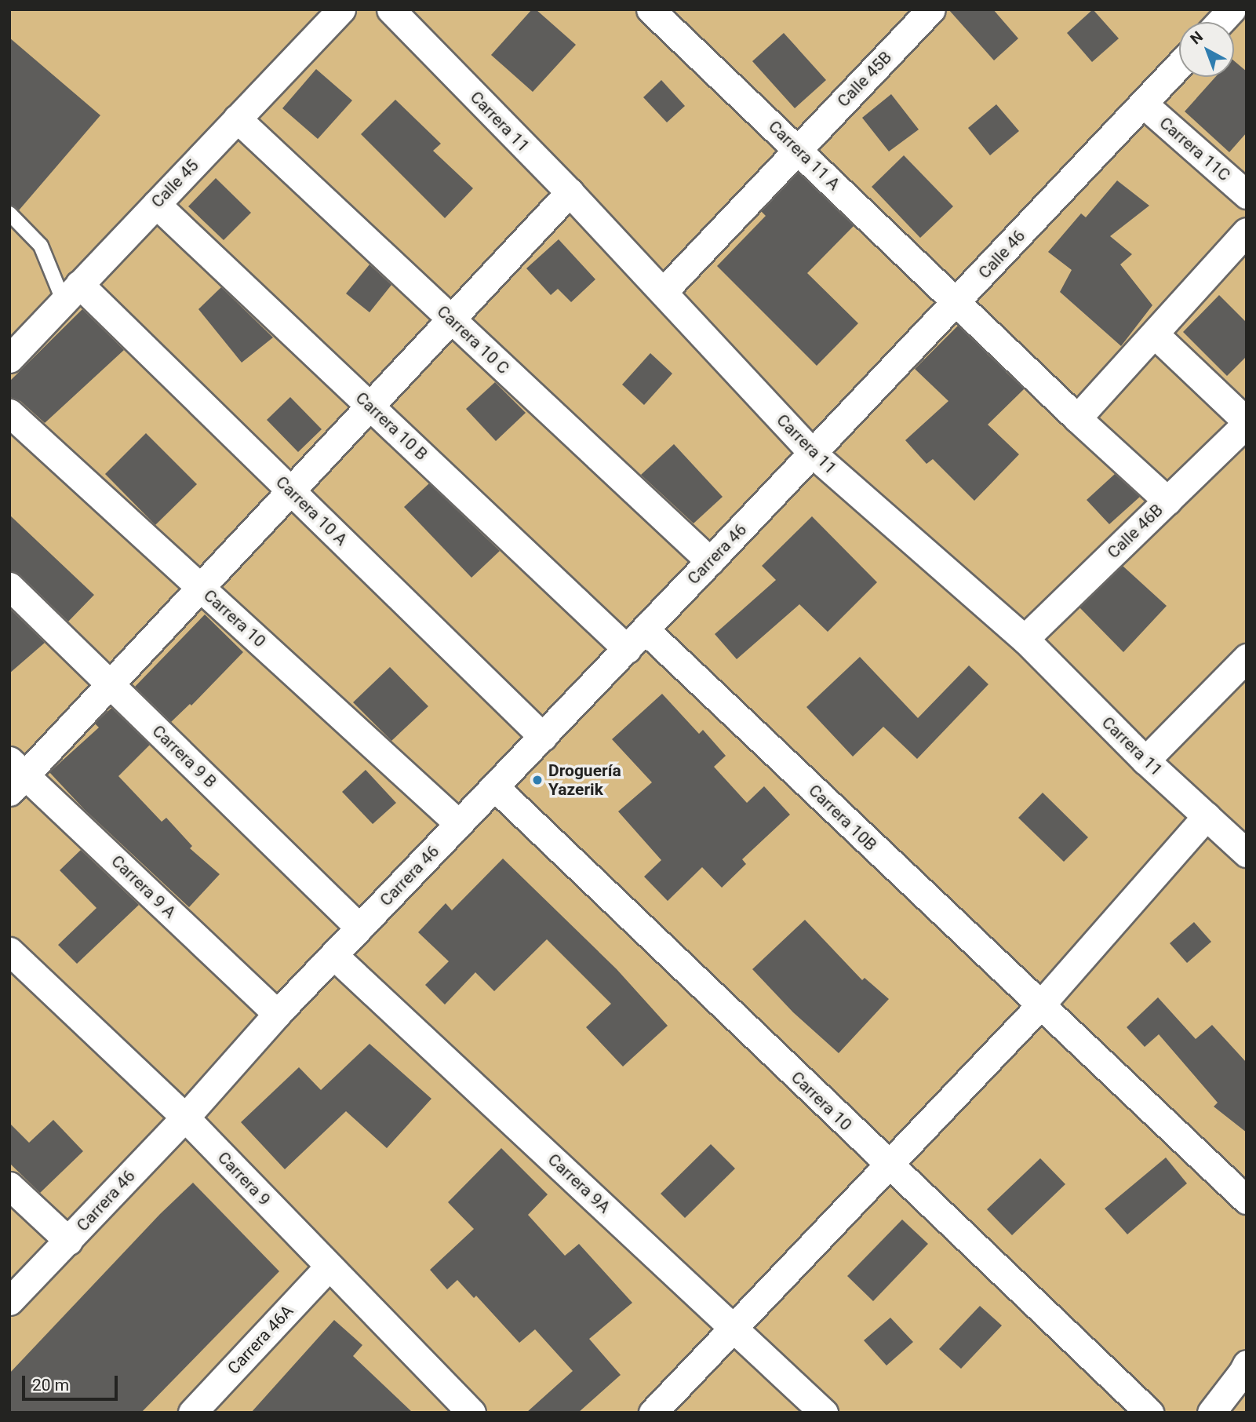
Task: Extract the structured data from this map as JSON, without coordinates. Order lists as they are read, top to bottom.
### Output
{
  "streets": {
    "street": [
      "Calle 45B",
      "Carrera 11",
      "Carrera 11C",
      "Carrera 11 A",
      "Calle 45",
      "Calle 46",
      "Carrera 10 C",
      "Carrera 10 B",
      "Carrera 10 A",
      "Calle 46B",
      "Carrera 46",
      "Carrera 10",
      "Carrera 9 B",
      "Carrera 10B",
      "Carrera 9 A",
      "Carrera 9",
      "Carrera 9A",
      "Carrera 46A"
    ]
  },
  "crossings": [
    ["Calle 45B", "Carrera 11"],
    ["Calle 45B", "Carrera 11 A"],
    ["Carrera 11", "Calle 46"],
    ["Carrera 11", "Calle 46B"],
    ["Carrera 11", "Carrera 46"],
    ["Carrera 11C", "Calle 46"],
    ["Carrera 11 A", "Calle 46"],
    ["Carrera 11 A", "Calle 46B"],
    ["Calle 45", "Carrera 10 C"],
    ["Calle 45", "Carrera 10 B"],
    ["Calle 45", "Carrera 10 A"],
    ["Calle 46", "Carrera 46"],
    ["Carrera 10 C", "Carrera 46"],
    ["Carrera 10 B", "Carrera 46"],
    ["Carrera 10 B", "Carrera 10B"],
    ["Carrera 10 A", "Carrera 46"],
    ["Carrera 46", "Carrera 10"],
    ["Carrera 46", "Carrera 9 B"],
    ["Carrera 46", "Carrera 10B"],
    ["Carrera 46", "Carrera 9 A"],
    ["Carrera 46", "Carrera 9"],
    ["Carrera 46", "Carrera 9A"],
    ["Carrera 9", "Carrera 46A"]
  ],
  "places": ["Droguería Yazerik"],
  "scale_bar": "20 m",
  "north": "top left"
}
